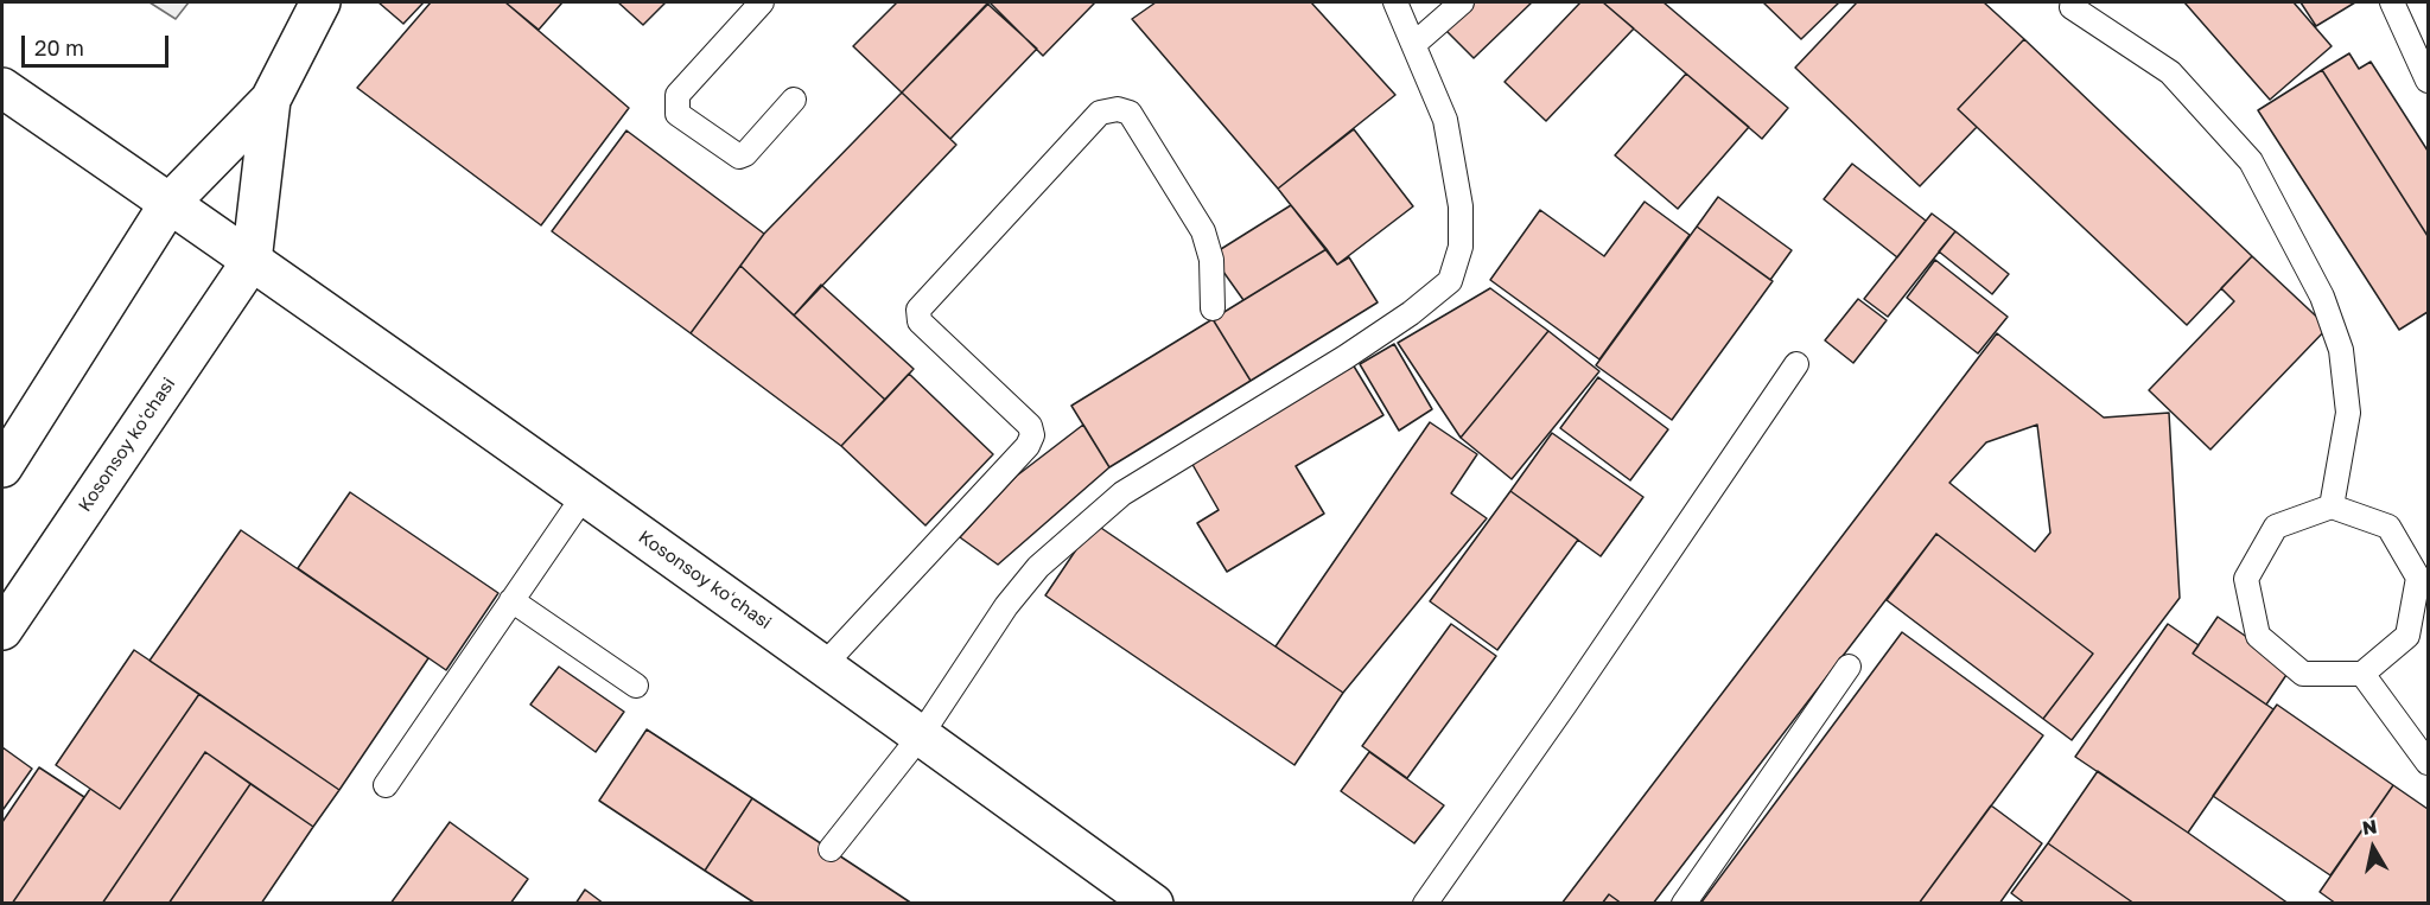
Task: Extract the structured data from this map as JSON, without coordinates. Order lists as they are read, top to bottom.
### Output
{
  "streets": {
    "main road": ["Kosonsoy koʻchasi"]
  },
  "scale_bar": "20 m",
  "north": "top"
}
